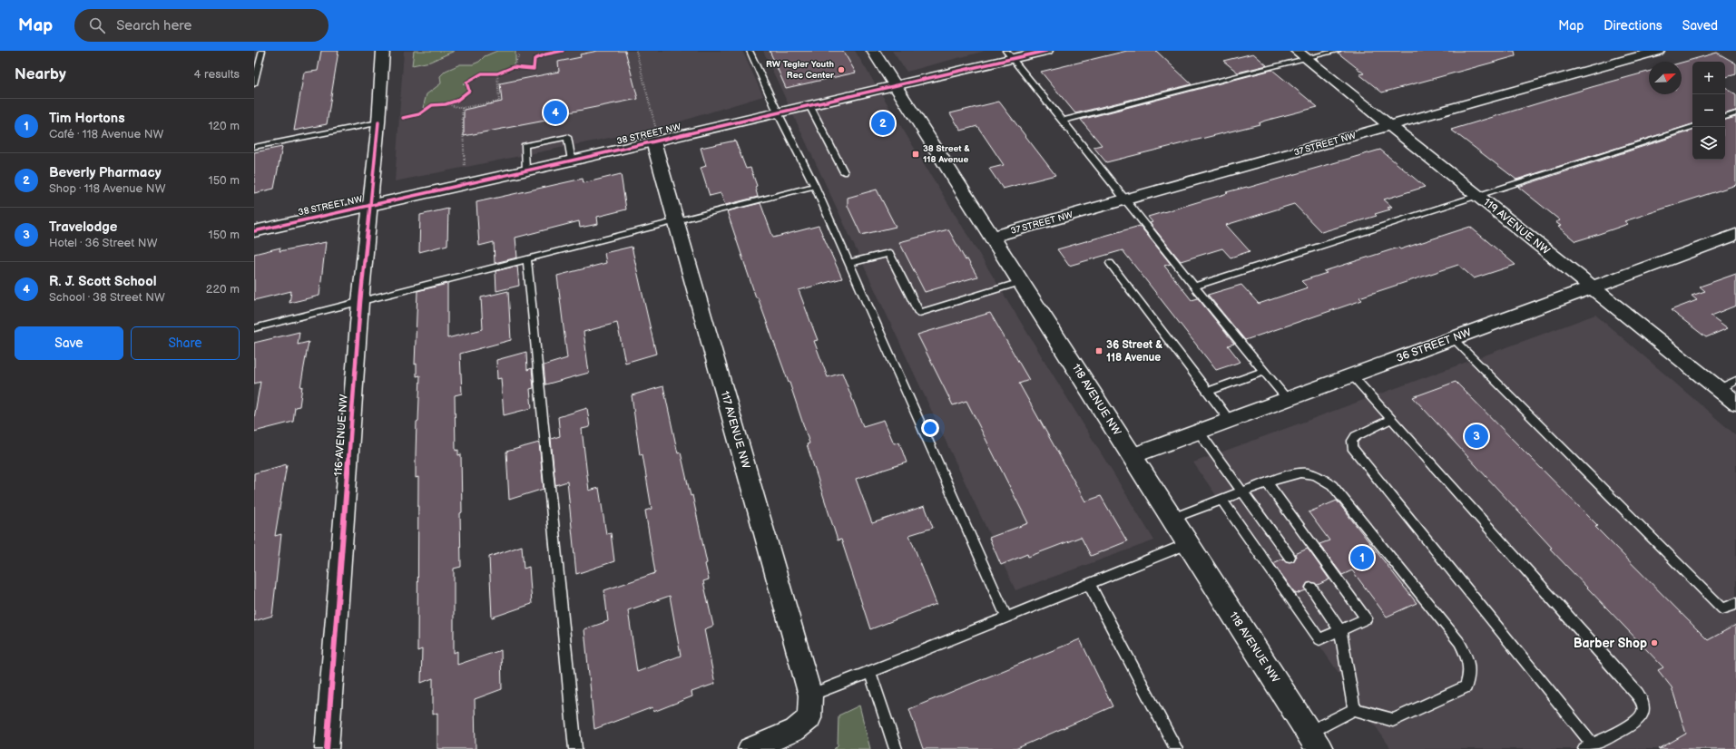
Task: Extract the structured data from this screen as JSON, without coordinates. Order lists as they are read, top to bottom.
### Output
{
  "streets": {
    "main road": ["38 STREET NW", "118 AVENUE NW"],
    "street": [
      "37 STREET NW",
      "119 AVENUE NW",
      "36 STREET NW",
      "117 AVENUE NW",
      "116 AVENUE NW"
    ]
  },
  "crossings": [
    ["38 STREET NW", "118 AVENUE NW"],
    ["38 STREET NW", "117 AVENUE NW"],
    ["38 STREET NW", "116 AVENUE NW"],
    ["37 STREET NW", "119 AVENUE NW"],
    ["37 STREET NW", "118 AVENUE NW"],
    ["119 AVENUE NW", "36 STREET NW"],
    ["36 STREET NW", "118 AVENUE NW"]
  ],
  "places": {
    "other": ["RW Tegler Youth Rec Center", "Barber Shop"],
    "transit": ["38 Street & 118 Avenue", "36 Street & 118 Avenue"]
  },
  "north": "top right",
  "page": {
    "header": "Map",
    "search": "Search here",
    "nav": ["Map", "Directions", "Saved"],
    "heading": ["Nearby", "4 results"],
    "map_buttons": ["+", "−"],
    "list": [
      {
        "mark": "1",
        "name": "Tim Hortons",
        "note": "Café · 118 Avenue NW",
        "value": "120 m"
      },
      {
        "mark": "2",
        "name": "Beverly Pharmacy",
        "note": "Shop · 118 Avenue NW",
        "value": "150 m"
      },
      {
        "mark": "3",
        "name": "Travelodge",
        "note": "Hotel · 36 Street NW",
        "value": "150 m"
      },
      {
        "mark": "4",
        "name": "R. J. Scott School",
        "note": "School · 38 Street NW",
        "value": "220 m"
      }
    ],
    "pins": [
      "4",
      "2",
      "3",
      "1"
    ],
    "buttons": ["Save", "Share"]
  }
}
